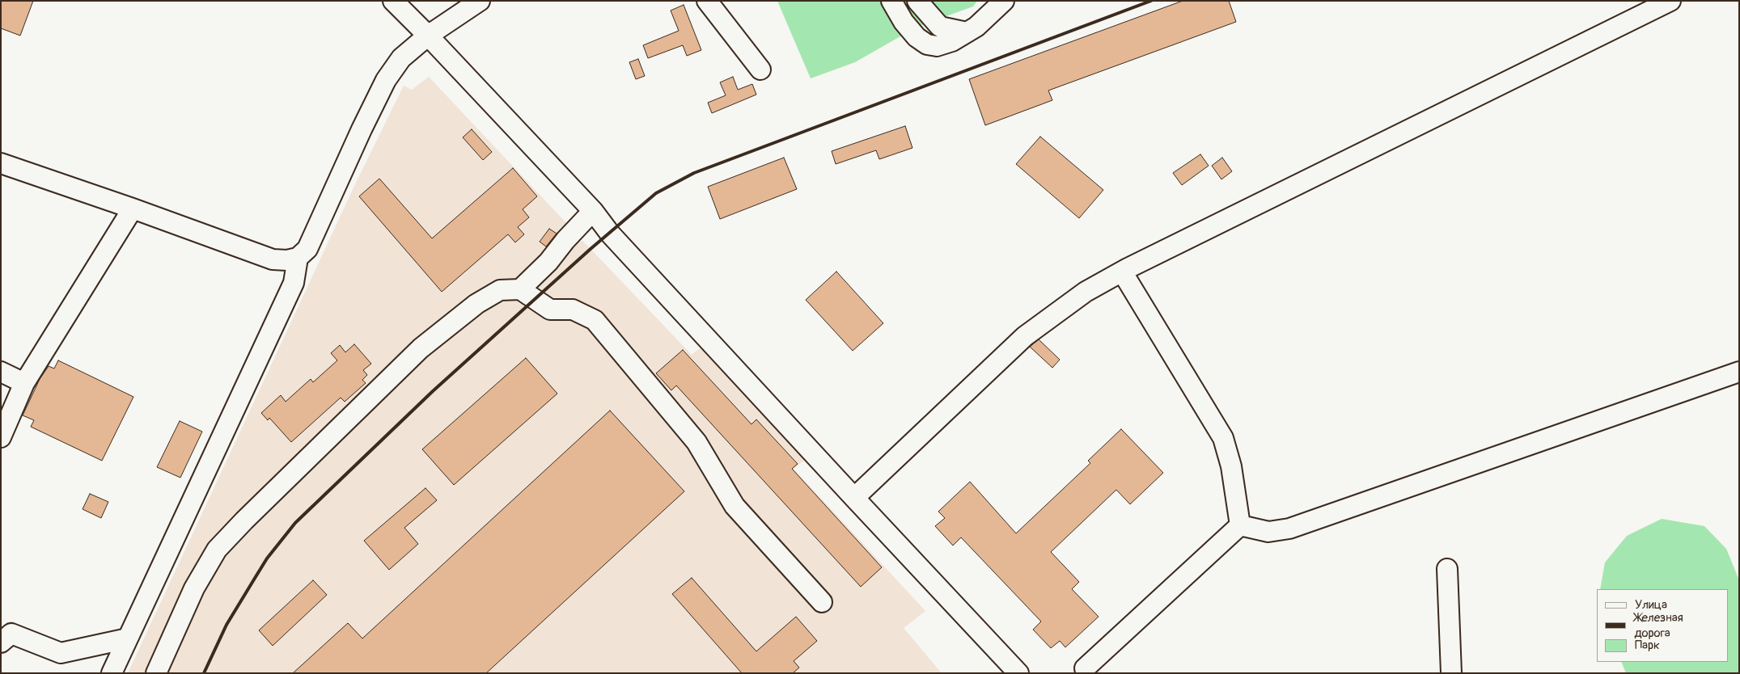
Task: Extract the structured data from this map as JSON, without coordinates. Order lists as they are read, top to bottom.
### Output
{
  "legend": ["Улица", "Железная дорога", "Парк"]
}
